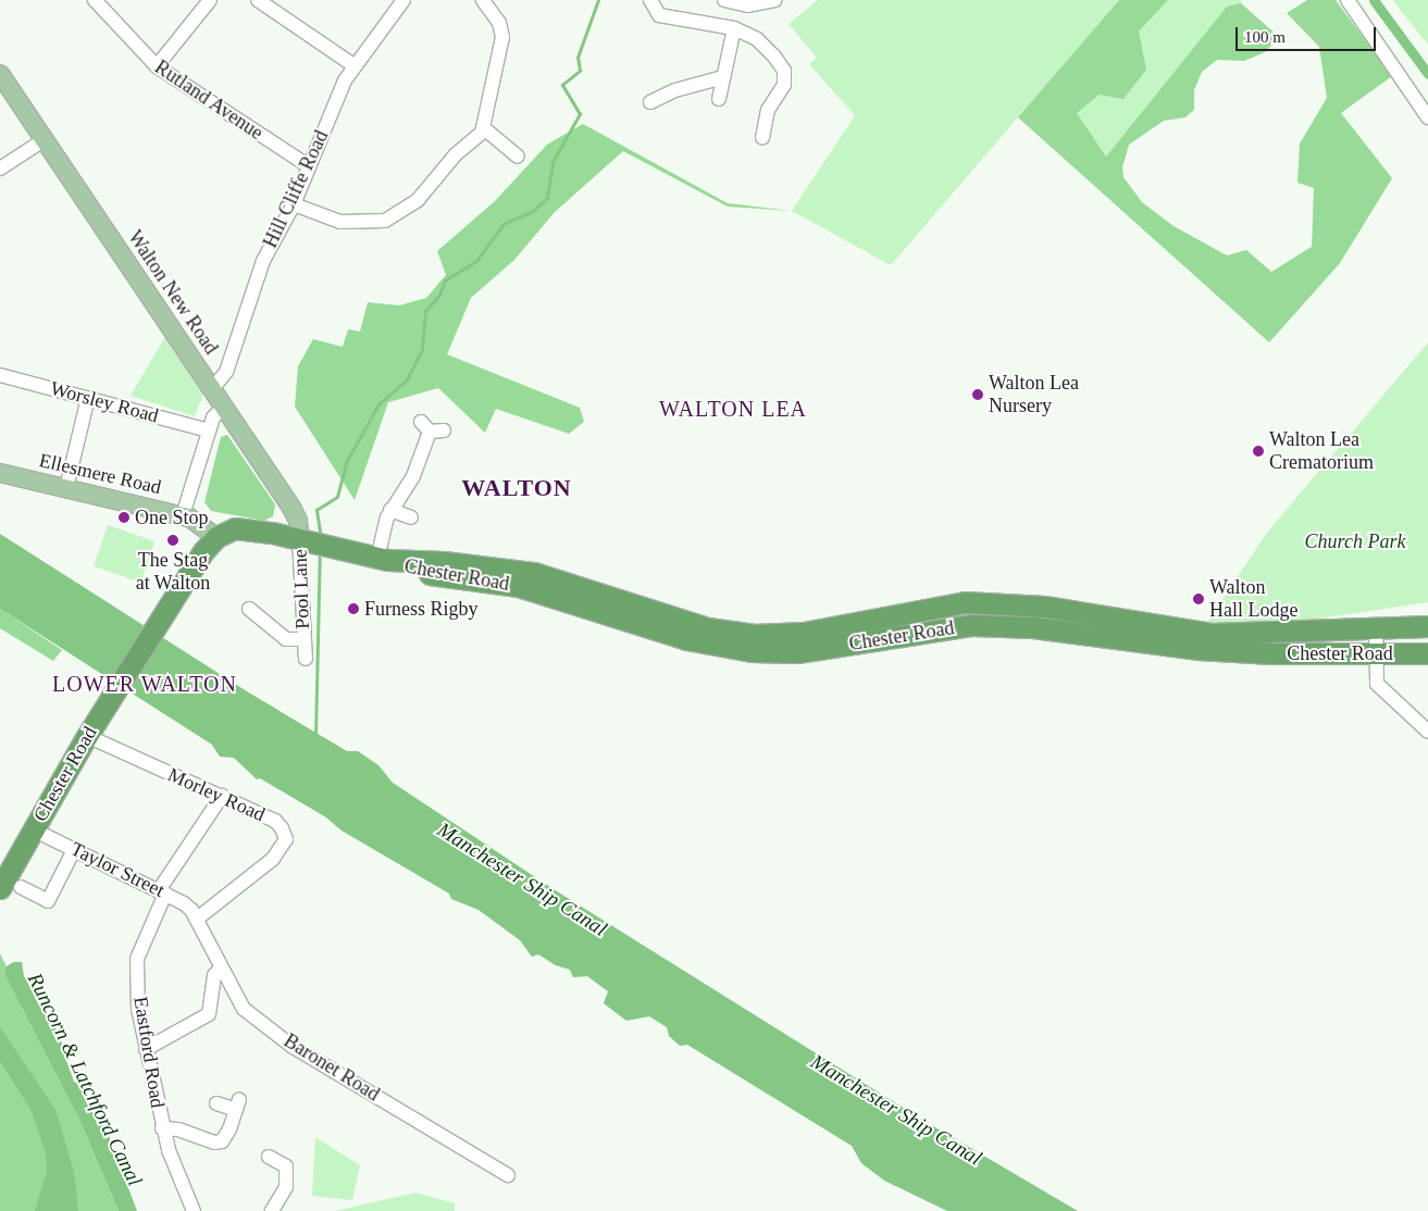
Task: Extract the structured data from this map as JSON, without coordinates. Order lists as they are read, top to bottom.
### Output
{
  "streets": {
    "highway": ["Chester Road"],
    "main road": ["Walton New Road", "Ellesmere Road"],
    "street": [
      "Rutland Avenue",
      "Hill Cliffe Road",
      "Worsley Road",
      "Pool Lane",
      "Morley Road",
      "Taylor Street",
      "Eastford Road",
      "Baronet Road"
    ]
  },
  "crossings": [
    ["Rutland Avenue", "Hill Cliffe Road"],
    ["Hill Cliffe Road", "Walton New Road"],
    ["Walton New Road", "Chester Road"],
    ["Walton New Road", "Pool Lane"],
    ["Ellesmere Road", "Chester Road"],
    ["Chester Road", "Pool Lane"],
    ["Chester Road", "Morley Road"],
    ["Chester Road", "Taylor Street"],
    ["Morley Road", "Taylor Street"],
    ["Morley Road", "Eastford Road"],
    ["Morley Road", "Baronet Road"],
    ["Taylor Street", "Eastford Road"],
    ["Taylor Street", "Baronet Road"]
  ],
  "districts": ["WALTON LEA", "WALTON", "LOWER WALTON"],
  "water": ["Manchester Ship Canal", "Runcorn & Latchford Canal"],
  "parks": ["Church Park"],
  "places": [
    "Walton Lea Nursery",
    "Walton Lea Crematorium",
    "One Stop",
    "The Stag at Walton",
    "Walton Hall Lodge",
    "Furness Rigby"
  ],
  "scale_bar": "100 m"
}
